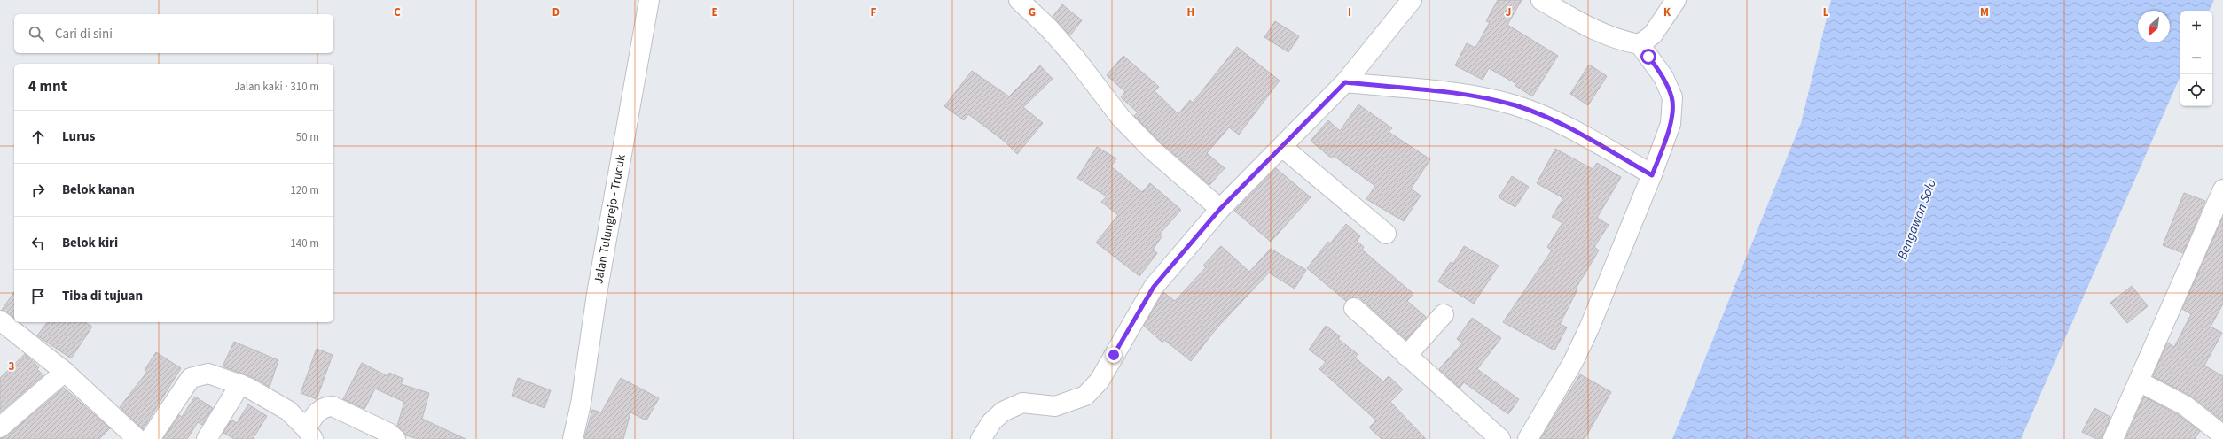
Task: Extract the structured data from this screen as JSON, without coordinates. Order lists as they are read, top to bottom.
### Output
{
  "streets": {
    "street": ["Jalan Tulungrejo - Trucuk"]
  },
  "water": ["Bengawan Solo"],
  "north": "bottom left",
  "page": {
    "map_buttons": ["+", "−"],
    "search": "Cari di sini",
    "heading": ["4 mnt", "Jalan kaki · 310 m"],
    "list": [
      ["Lurus", "50 m"],
      ["Belok kanan", "120 m"],
      ["Belok kiri", "140 m"],
      "Tiba di tujuan"
    ]
  },
  "grid": {
    "columns": [
      "C",
      "D",
      "E",
      "F",
      "G",
      "H",
      "I",
      "J",
      "K",
      "L",
      "M"
    ],
    "rows": ["3"]
  }
}
